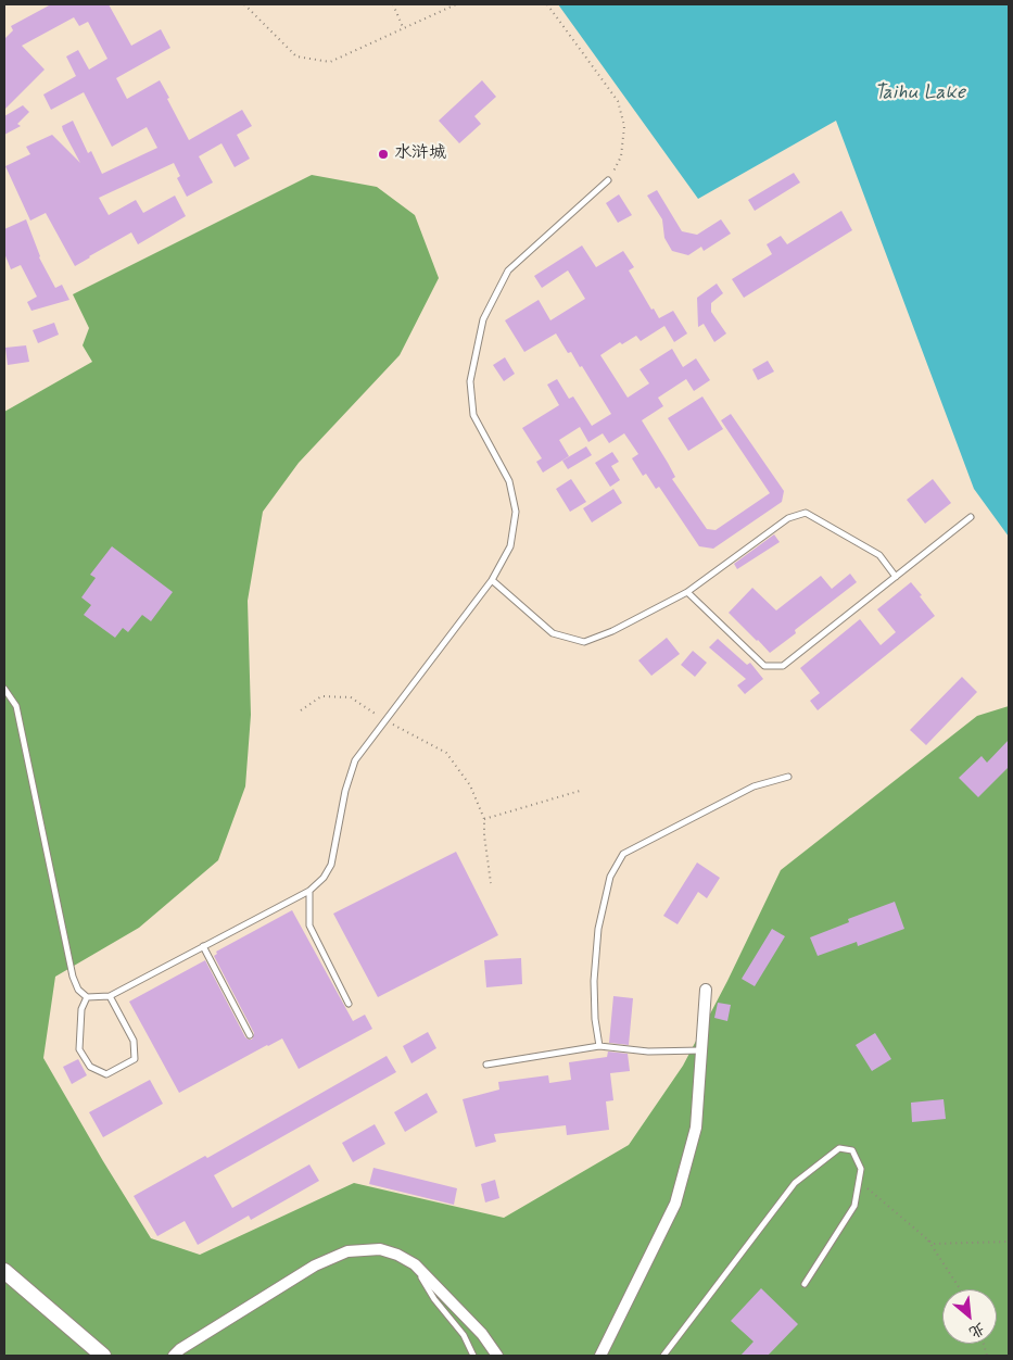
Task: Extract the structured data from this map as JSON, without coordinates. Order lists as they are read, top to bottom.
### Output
{
  "water": ["Taihu Lake"],
  "places": ["水浒城"],
  "north": "bottom right"
}
